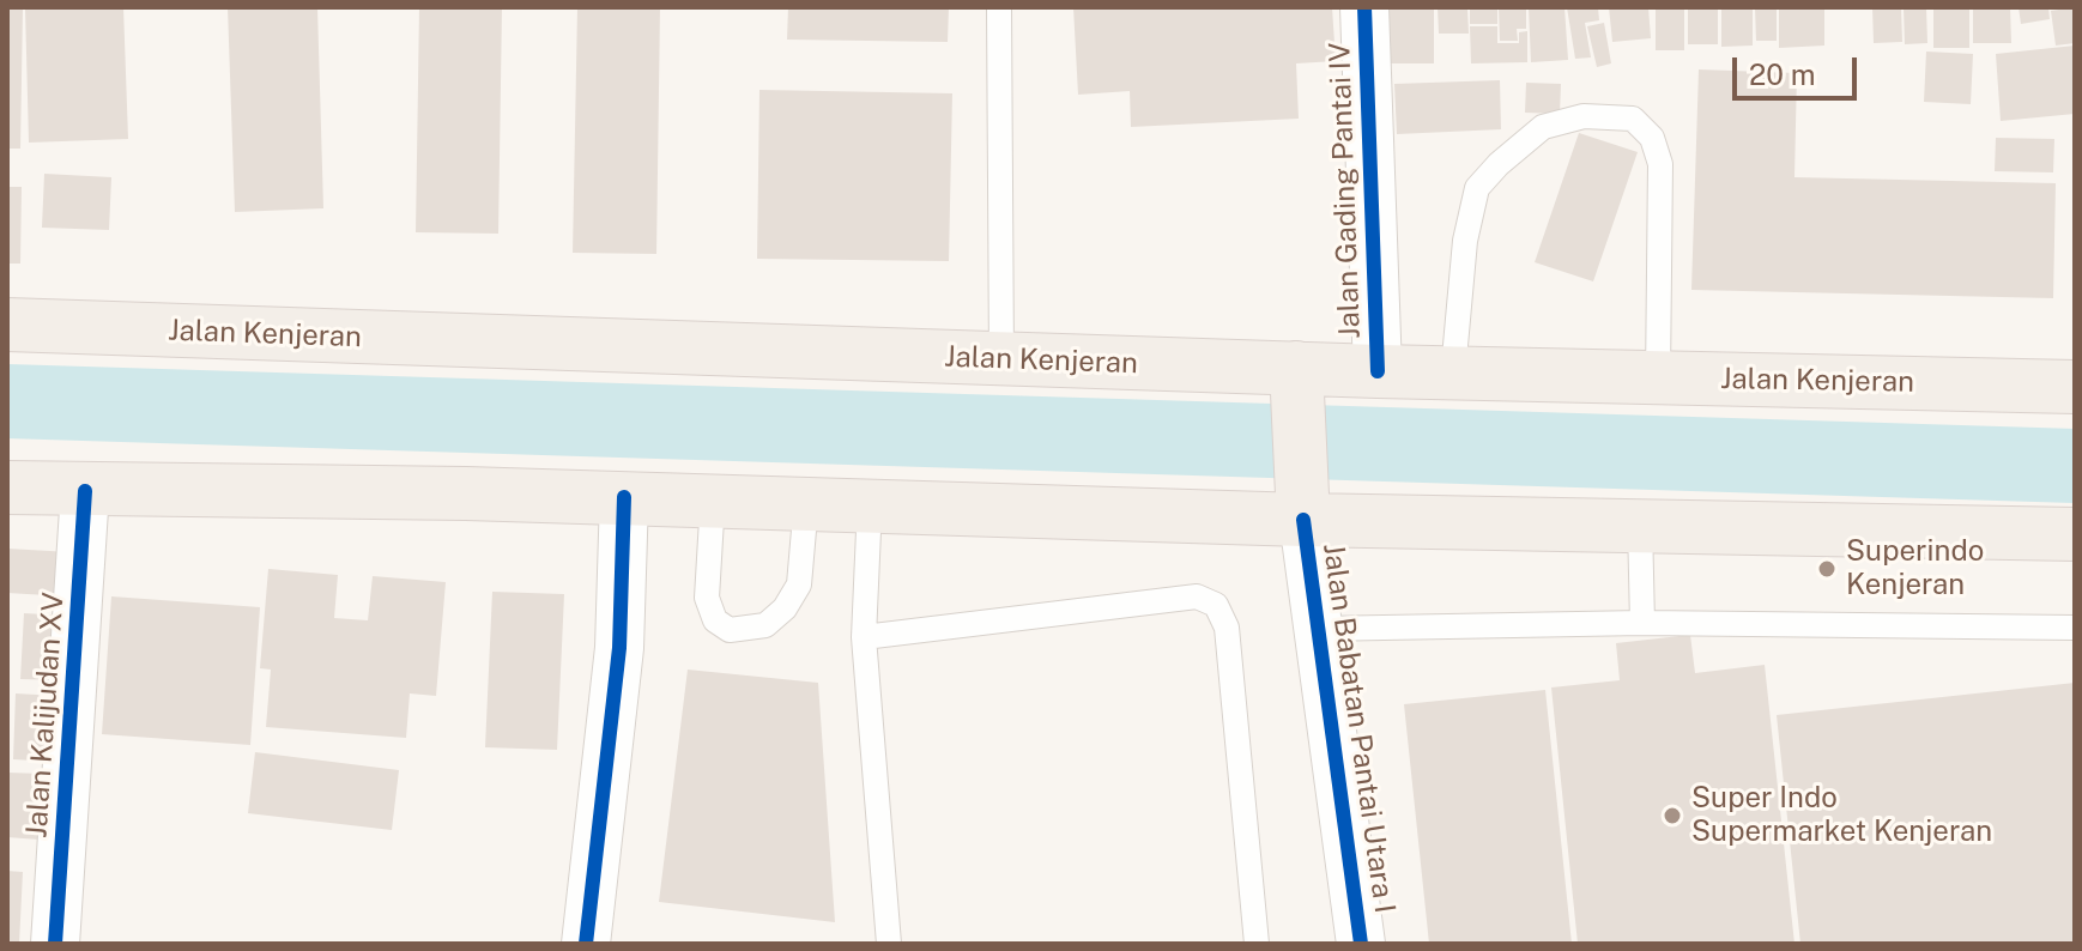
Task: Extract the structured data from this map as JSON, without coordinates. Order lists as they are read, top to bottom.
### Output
{
  "streets": {
    "main road": ["Jalan Kenjeran"],
    "street": ["Jalan Gading Pantai IV", "Jalan Kalijudan XV", "Jalan Babatan Pantai Utara I"]
  },
  "crossings": [
    ["Jalan Gading Pantai IV", "Jalan Kenjeran"]
  ],
  "places": ["Superindo Kenjeran", "Super Indo Supermarket Kenjeran"],
  "scale_bar": "20 m"
}
